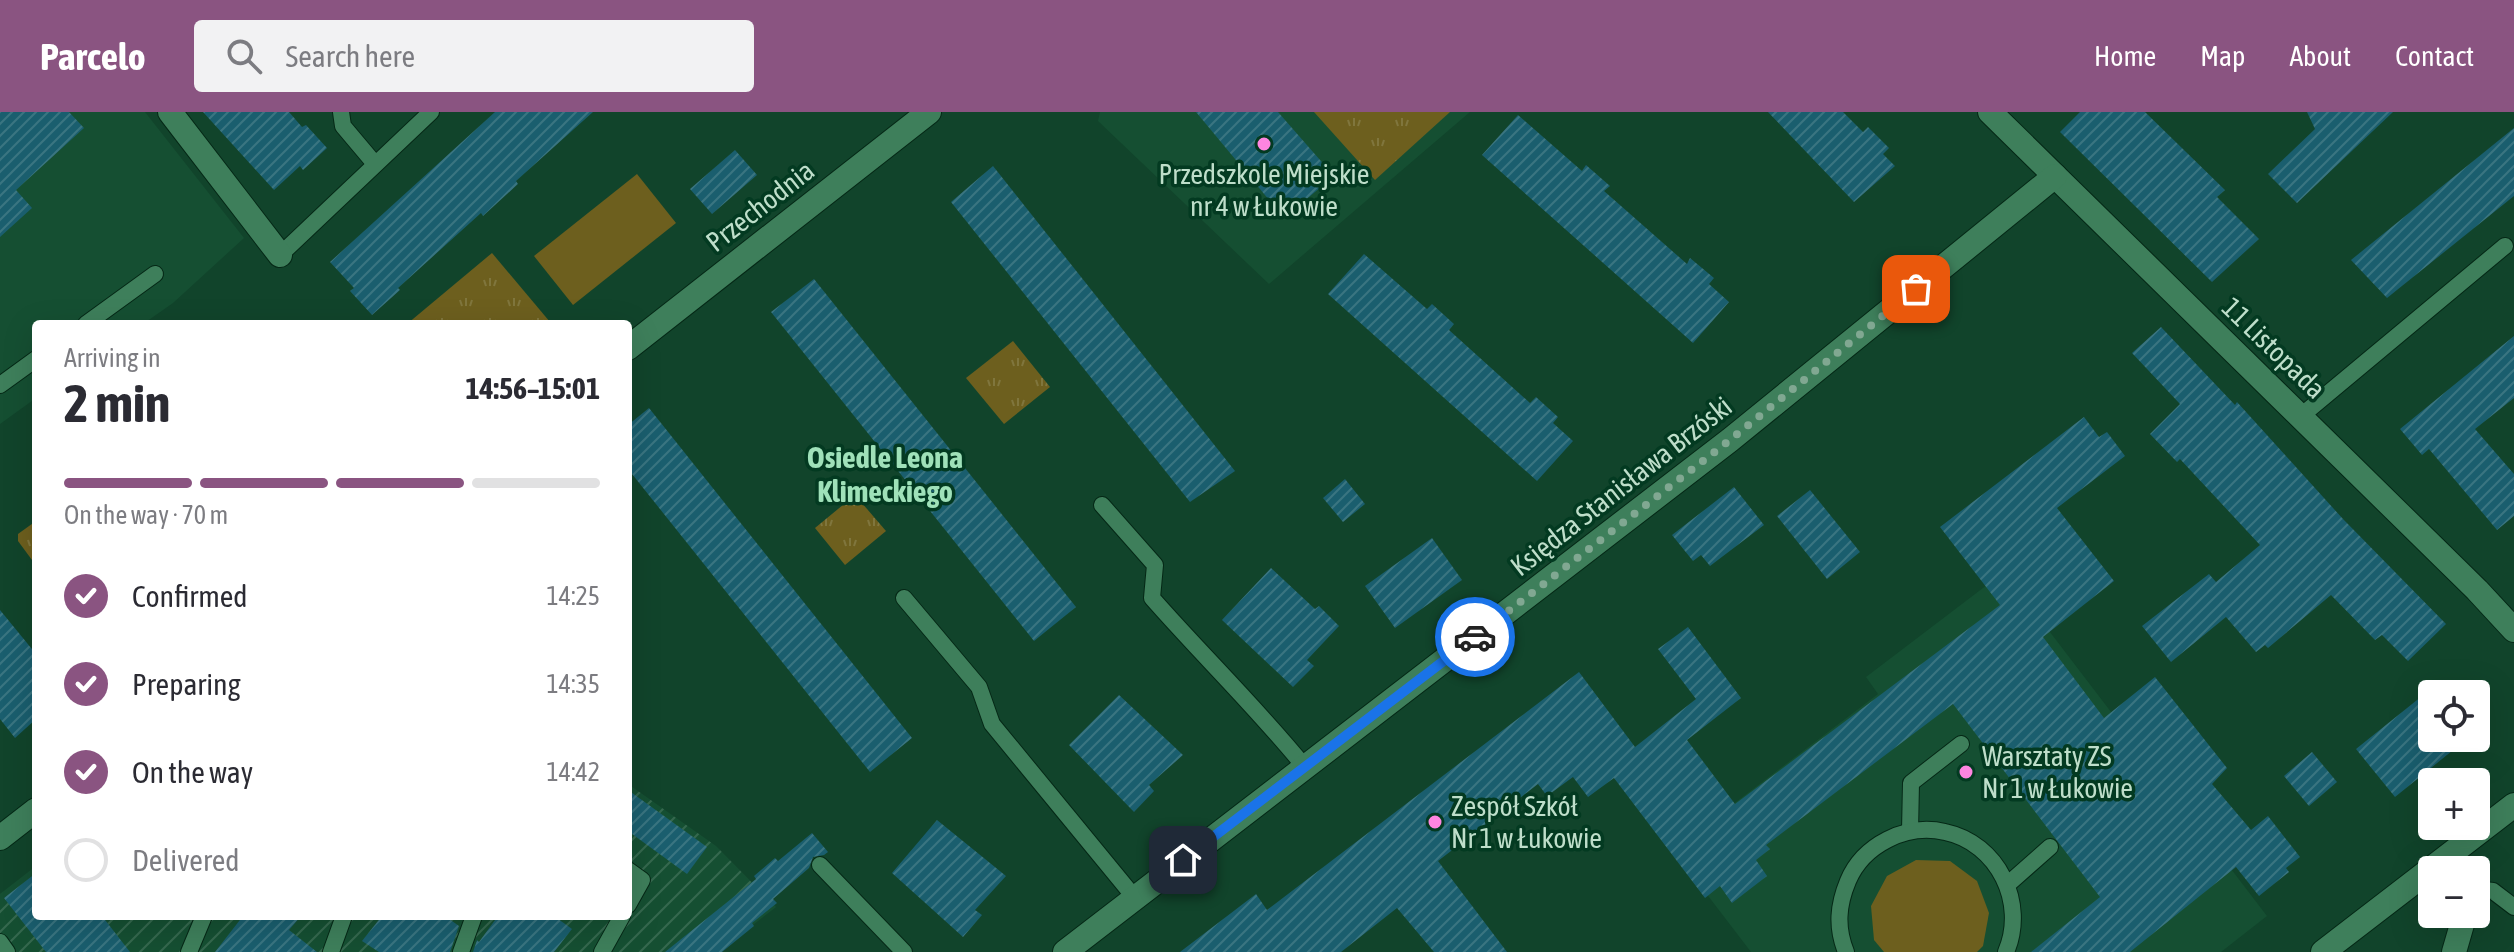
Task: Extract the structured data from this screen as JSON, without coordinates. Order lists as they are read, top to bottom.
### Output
{
  "streets": {
    "street": ["Przechodnia", "11 Listopada", "Księdza Stanisława Brzóski"]
  },
  "crossings": [
    ["11 Listopada", "Księdza Stanisława Brzóski"]
  ],
  "districts": ["Osiedle Leona Klimeckiego"],
  "places": ["Przedszkole Miejskie nr 4 w Łukowie", "Warsztaty ZS Nr 1 w Łukowie", "Zespół Szkół Nr 1 w Łukowie"],
  "page": {
    "header": "Parcelo",
    "search": "Search here",
    "nav": [
      "Home",
      "Map",
      "About",
      "Contact"
    ],
    "heading": ["2 min", "Arriving in", "14:56–15:01"],
    "bar": "On the way · 70 m",
    "list": [
      ["Confirmed", "14:25"],
      ["Preparing", "14:35"],
      ["On the way", "14:42"],
      "Delivered"
    ],
    "map_buttons": ["+", "−"]
  }
}
